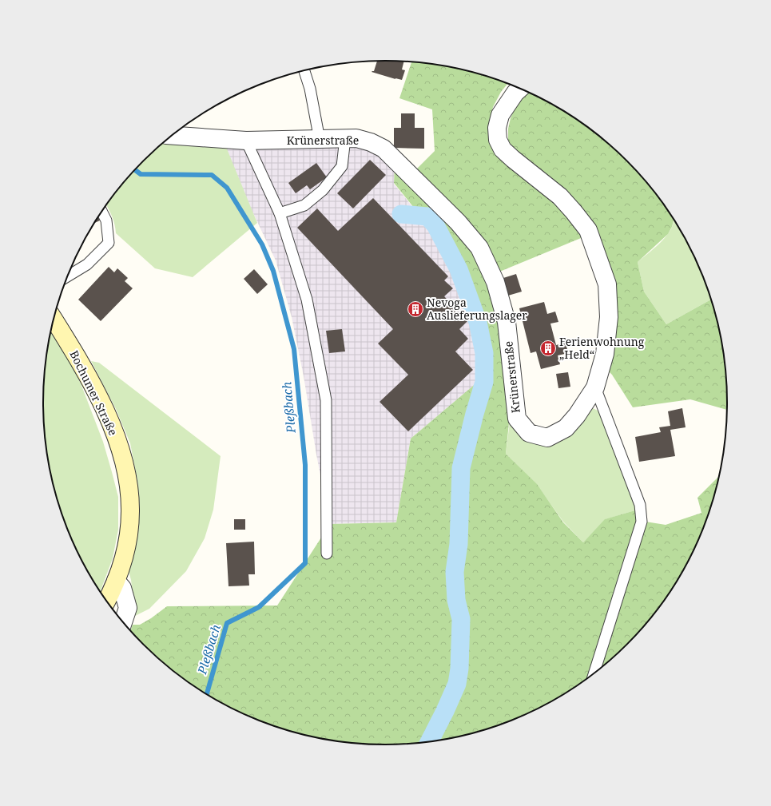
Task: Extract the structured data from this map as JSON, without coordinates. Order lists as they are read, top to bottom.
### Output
{
  "streets": {
    "main road": ["Bochumer Straße"],
    "street": ["Krünerstraße"]
  },
  "water": ["Pleßbach"],
  "places": {
    "building": ["Nevoga Auslieferungslager", "Ferienwohnung „Held“"]
  }
}
